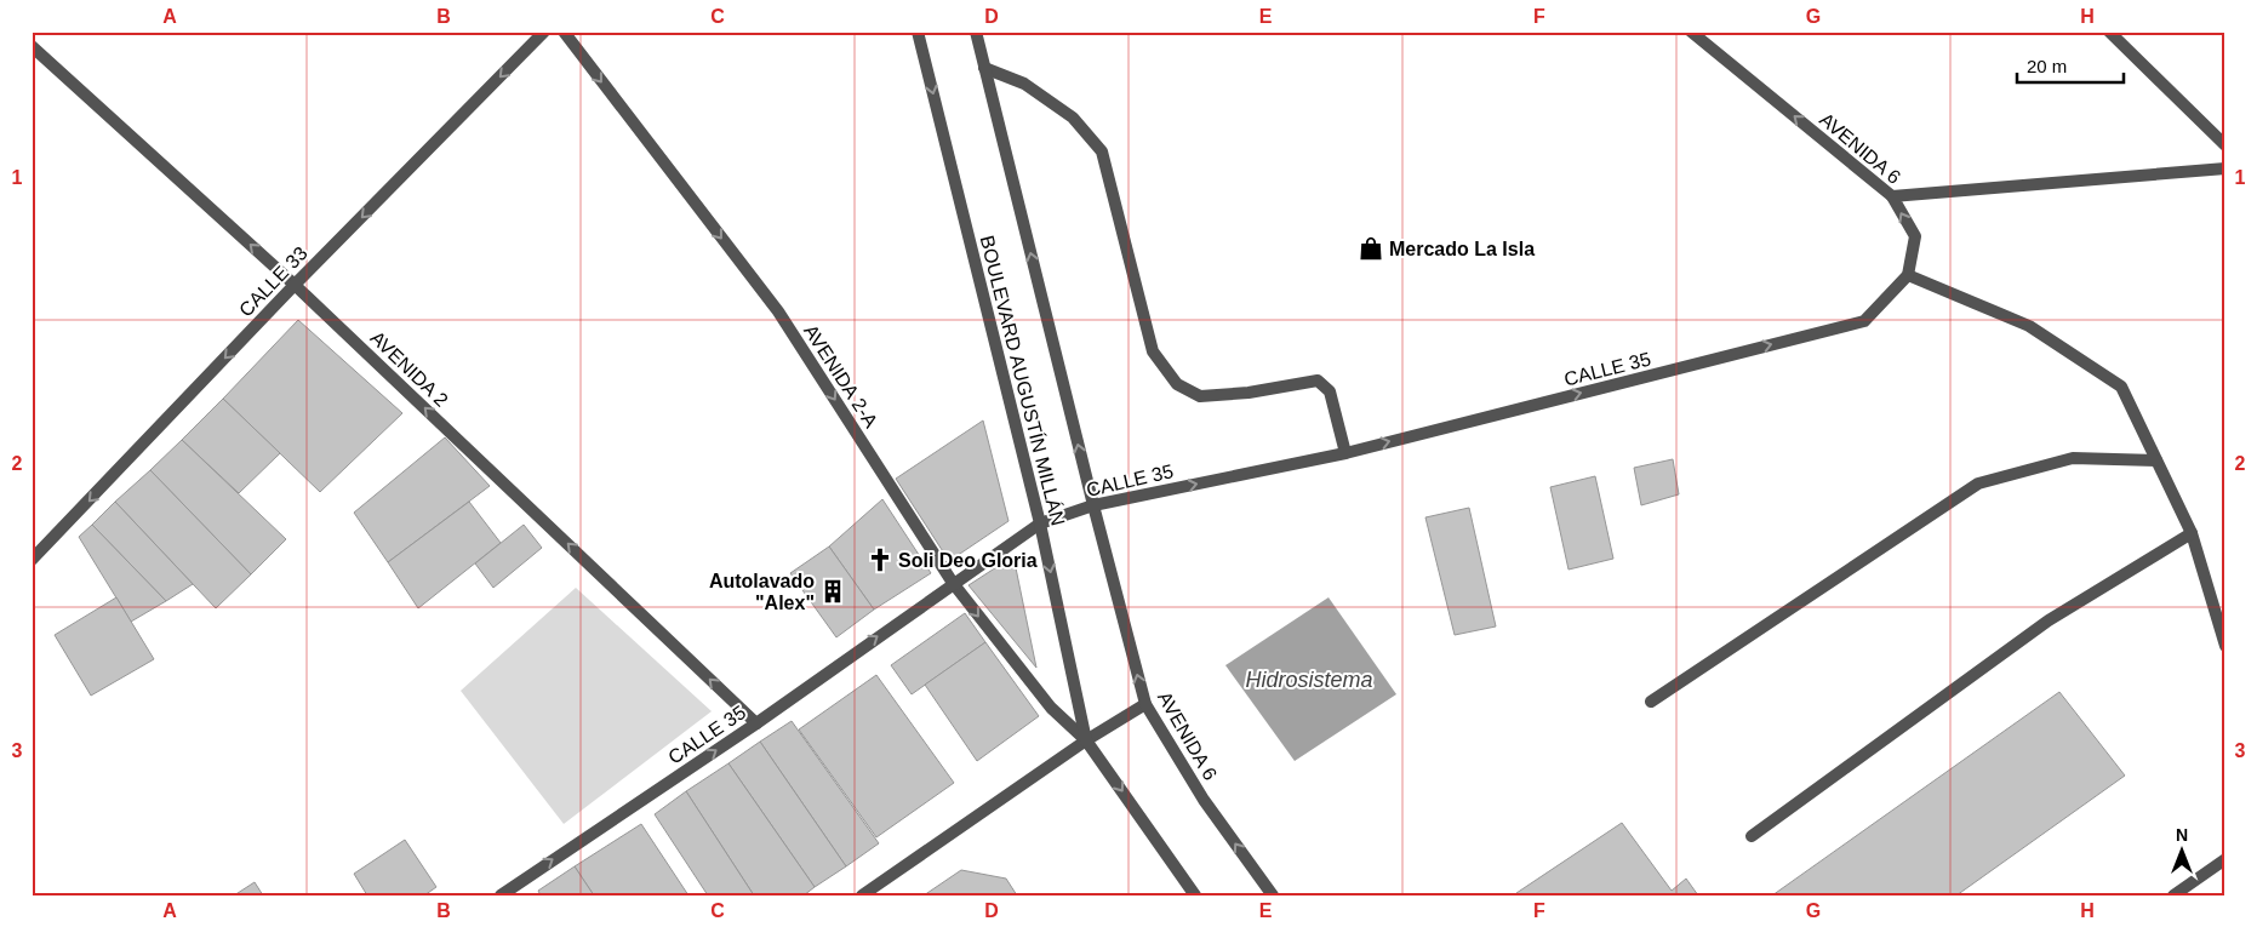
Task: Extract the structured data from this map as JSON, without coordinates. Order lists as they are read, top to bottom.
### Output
{
  "streets": {
    "street": [
      "AVENIDA 6",
      "CALLE 33",
      "AVENIDA 2",
      "CALLE 35",
      "AVENIDA 2-A",
      "BOULEVARD AUGUSTÍN MILLÁN"
    ]
  },
  "crossings": [
    ["AVENIDA 6", "CALLE 35"],
    ["AVENIDA 6", "BOULEVARD AUGUSTÍN MILLÁN"],
    ["CALLE 33", "AVENIDA 2"],
    ["AVENIDA 2", "CALLE 35"],
    ["CALLE 35", "AVENIDA 2-A"],
    ["CALLE 35", "BOULEVARD AUGUSTÍN MILLÁN"],
    ["AVENIDA 2-A", "BOULEVARD AUGUSTÍN MILLÁN"]
  ],
  "one_way": [
    "AVENIDA 6",
    "CALLE 33",
    "AVENIDA 2",
    "CALLE 35",
    "AVENIDA 2-A"
  ],
  "water": ["Hidrosistema"],
  "places": {
    "shop": ["Mercado La Isla"],
    "church": ["Soli Deo Gloria"],
    "building": ["Autolavado \"Alex\""]
  },
  "scale_bar": "20 m",
  "north": "top",
  "grid": {
    "columns": [
      "A",
      "B",
      "C",
      "D",
      "E",
      "F",
      "G",
      "H"
    ],
    "rows": ["1", "2", "3"]
  }
}
